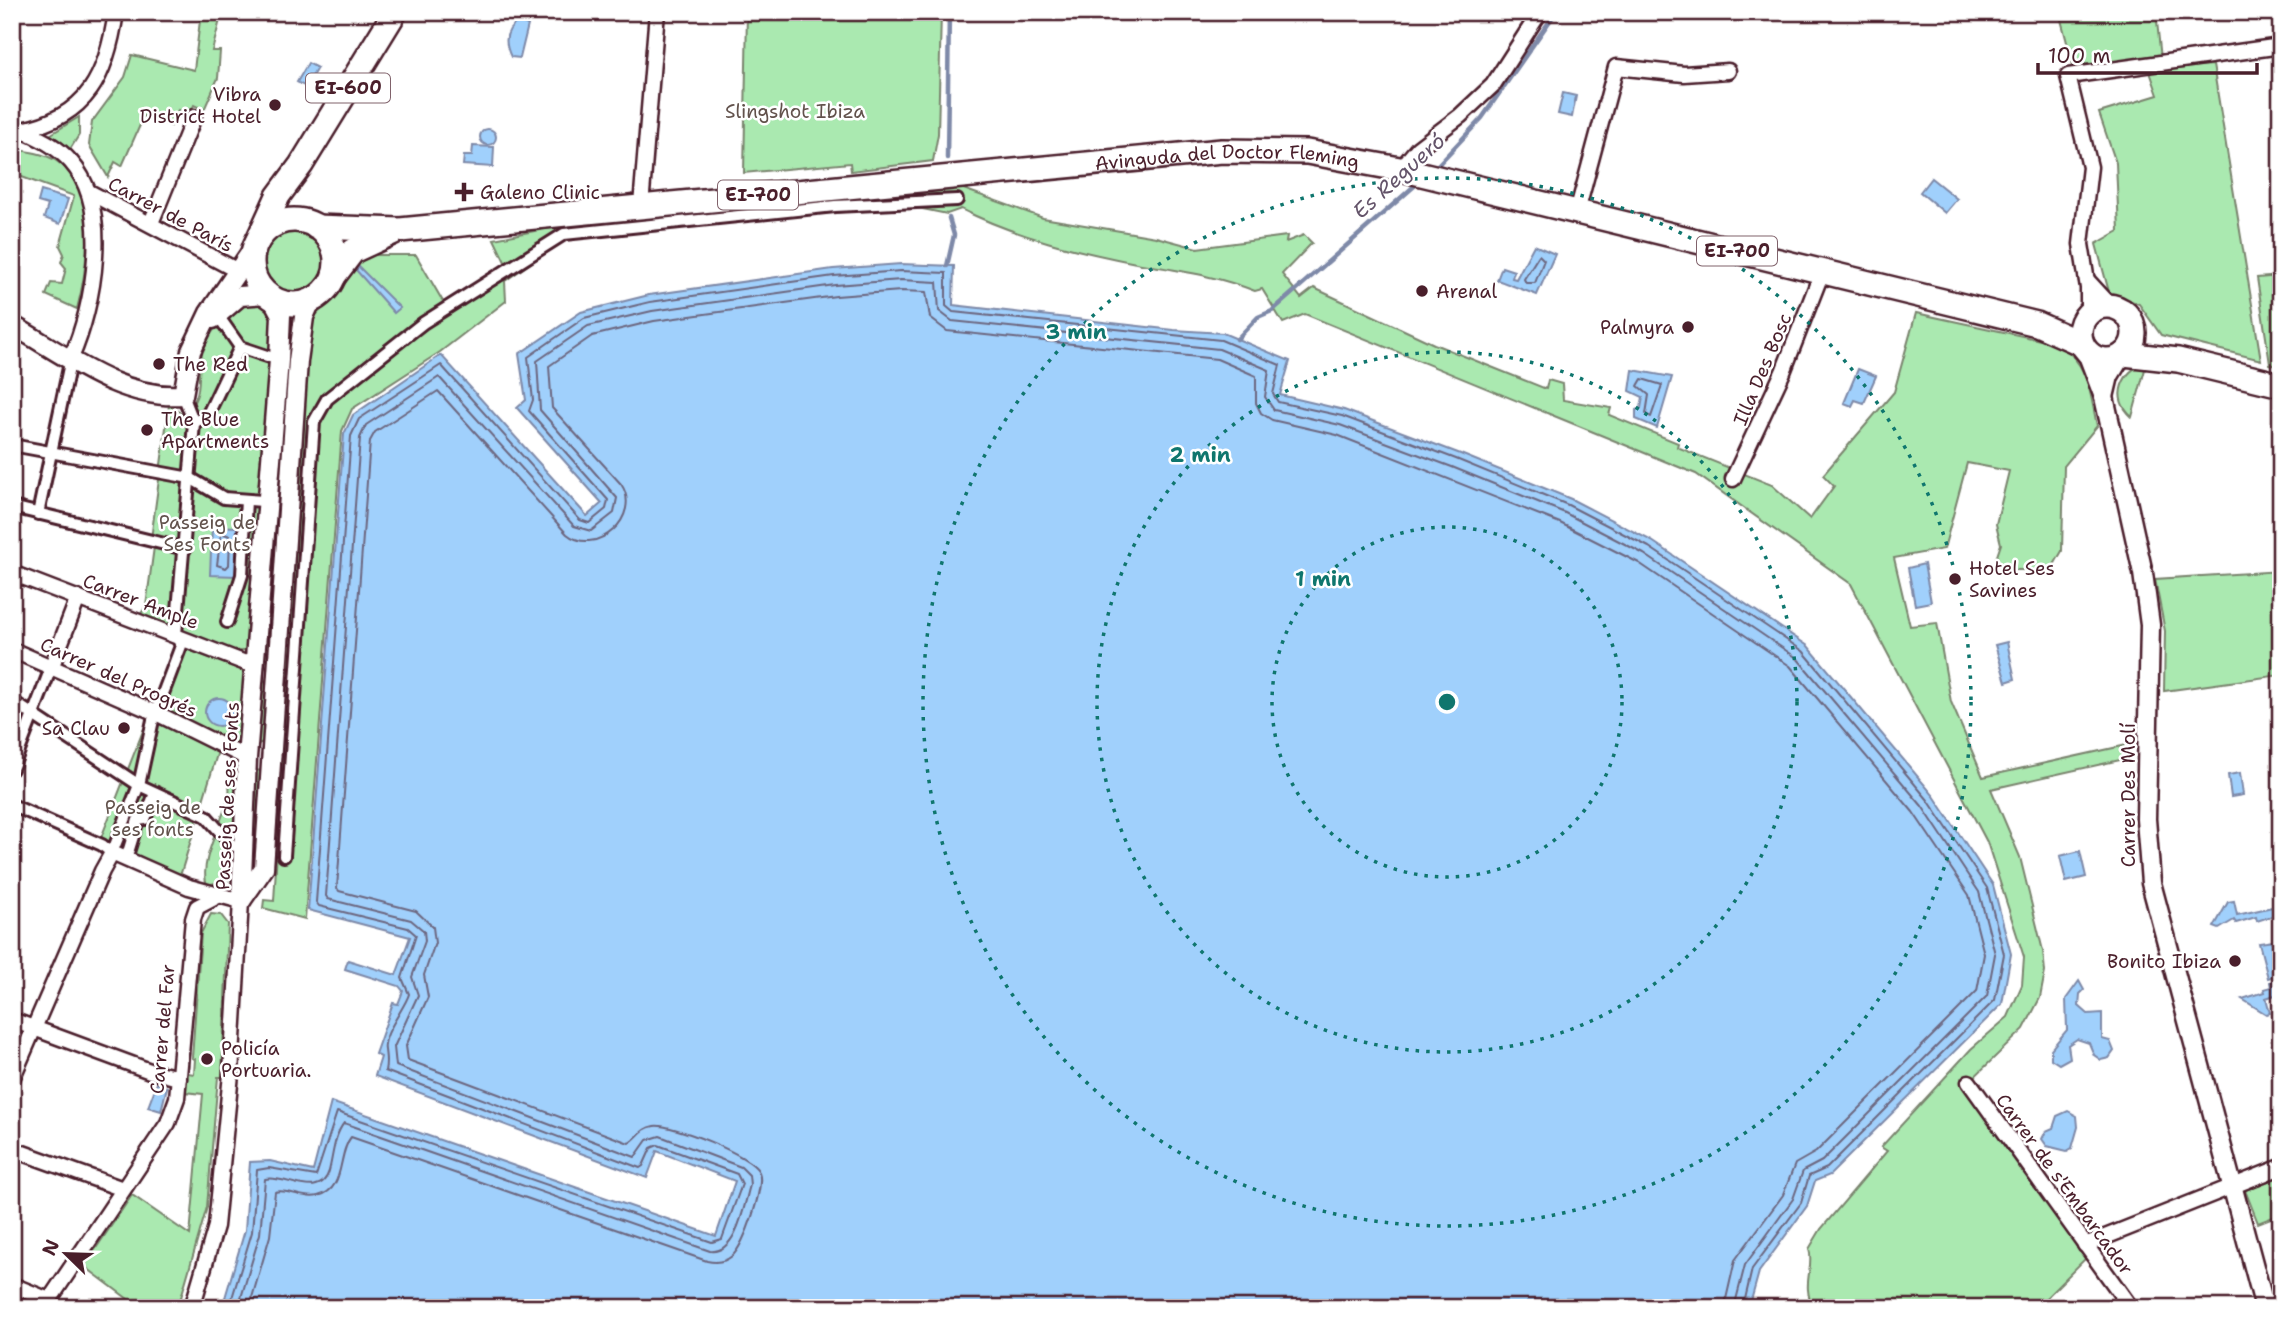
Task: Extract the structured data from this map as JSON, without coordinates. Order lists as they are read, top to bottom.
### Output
{
  "streets": {
    "main road": ["EI-600", "Avinguda del Doctor Fleming", "EI-700"],
    "street": [
      "Carrer de París",
      "Illa Des Bosc",
      "Carrer Ample",
      "Carrer del Progrés",
      "Carrer Des Molí",
      "Passeig de ses Fonts",
      "Carrer del Far",
      "Carrer de s'Embarcador"
    ]
  },
  "crossings": [
    ["EI-600", "Avinguda del Doctor Fleming"],
    ["EI-600", "Passeig de ses Fonts"],
    ["Avinguda del Doctor Fleming", "Illa Des Bosc"],
    ["Avinguda del Doctor Fleming", "Carrer Des Molí"],
    ["Avinguda del Doctor Fleming", "Passeig de ses Fonts"],
    ["Carrer Ample", "Passeig de ses Fonts"],
    ["Carrer del Progrés", "Passeig de ses Fonts"]
  ],
  "water": ["Es Regueró"],
  "parks": ["Slingshot Ibiza", "Passeig de Ses Fonts", "Passeig de ses fonts"],
  "places": {
    "other": [
      "Vibra District Hotel",
      "Arenal",
      "Palmyra",
      "The Red",
      "The Blue Apartments",
      "Hotel Ses Savines",
      "Sa Clau",
      "Bonito Ibiza",
      "Policía Portuaria."
    ],
    "health": ["Galeno Clinic"]
  },
  "scale_bar": "100 m",
  "north": "top left",
  "rings": ["3 min", "2 min", "1 min"]
}
